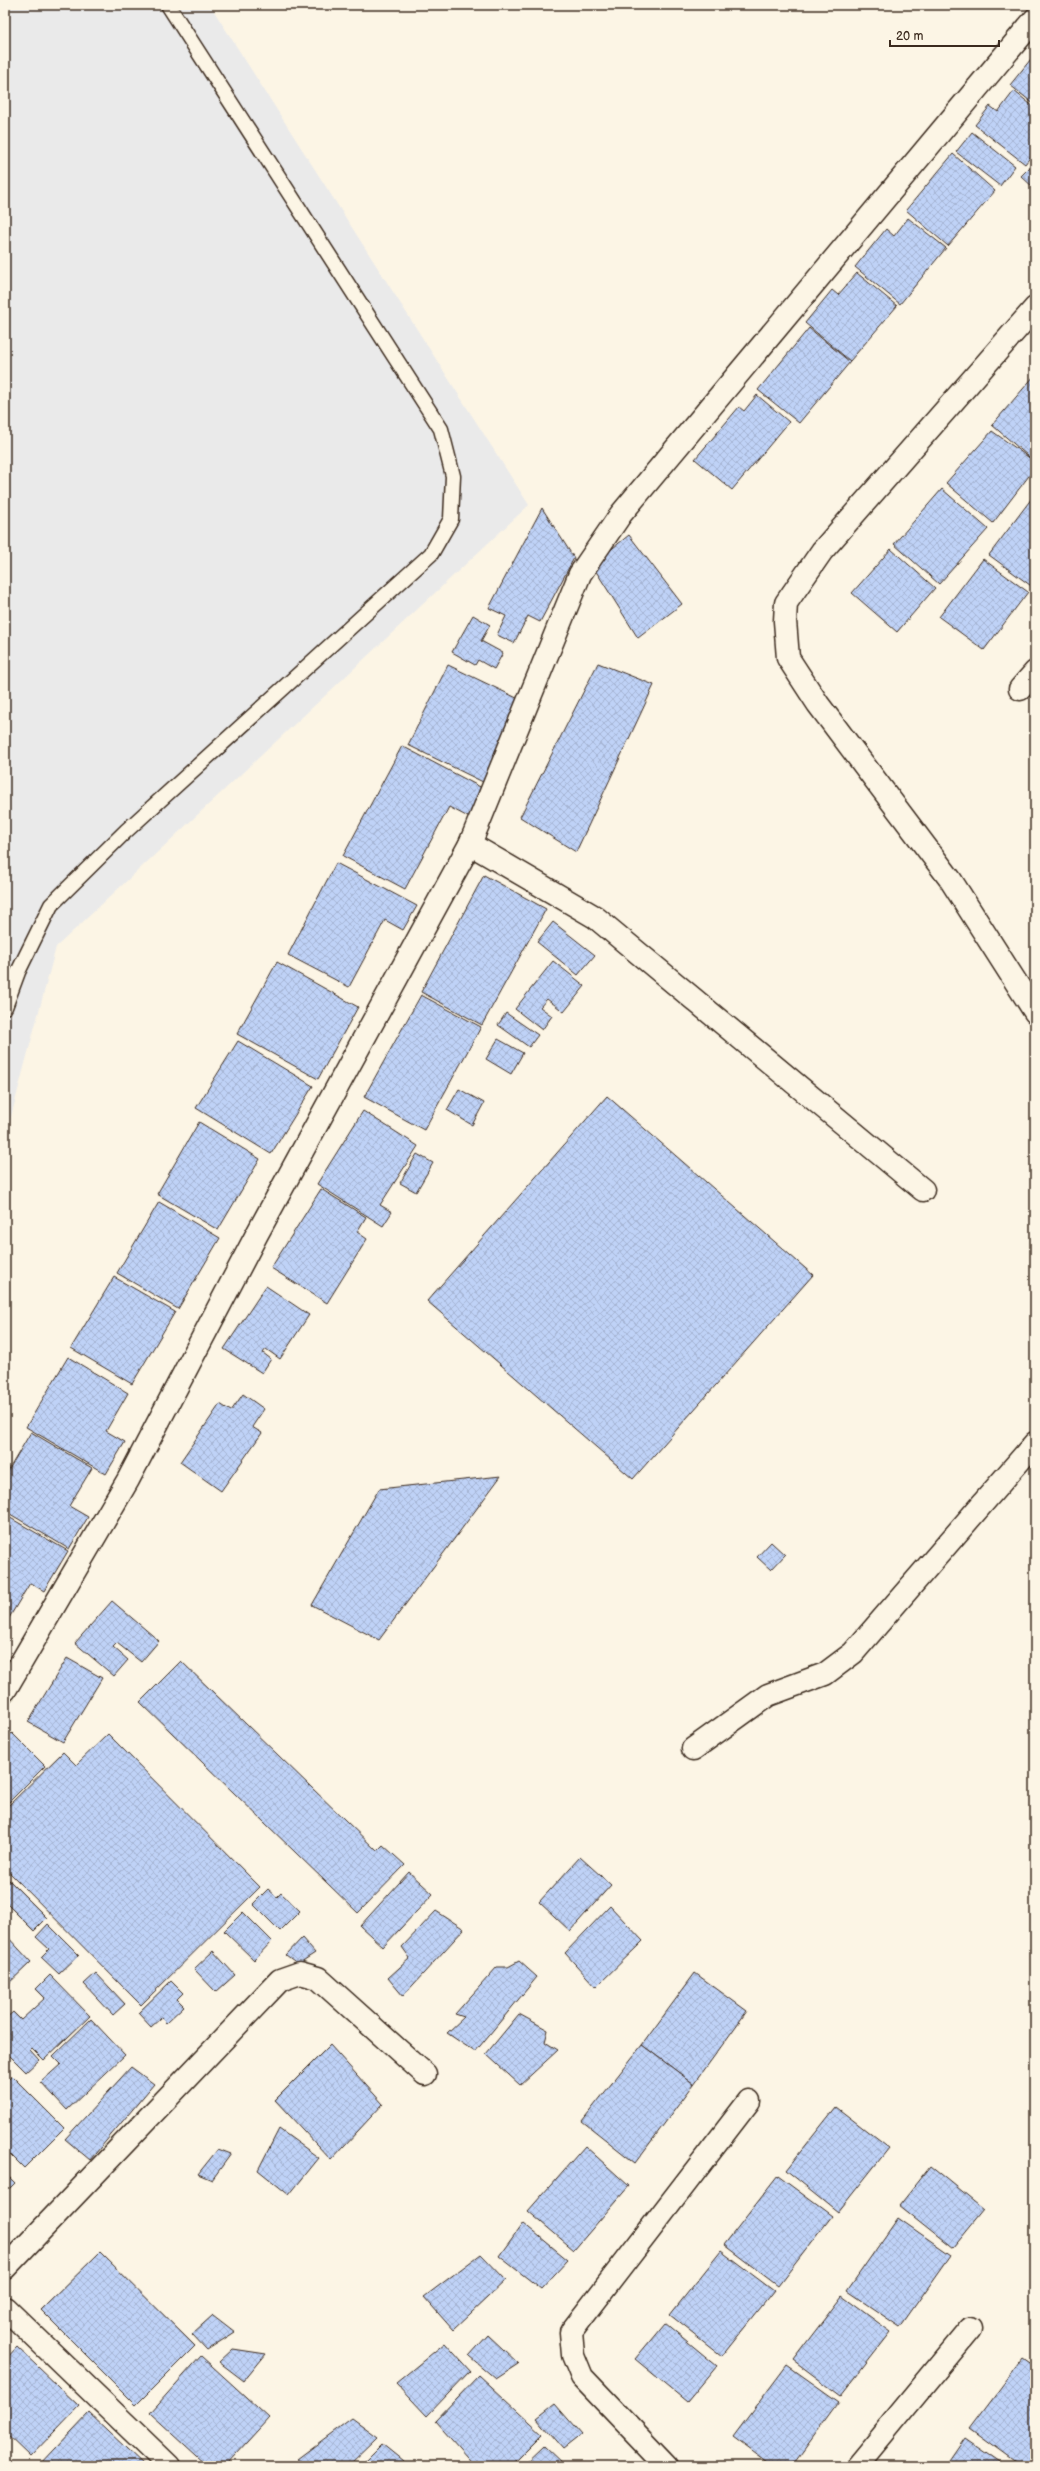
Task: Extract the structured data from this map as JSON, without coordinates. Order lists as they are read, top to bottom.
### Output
{
  "scale_bar": "20 m"
}
